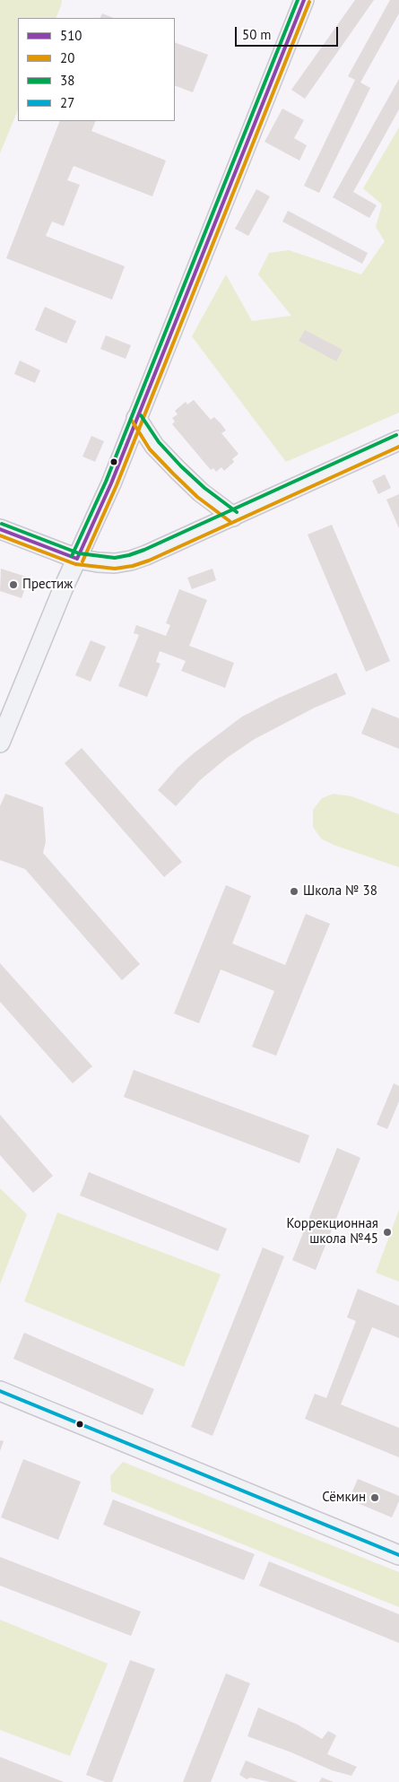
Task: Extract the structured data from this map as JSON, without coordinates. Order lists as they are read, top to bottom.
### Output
{
  "places": [
    "Престиж",
    "Школа № 38",
    "Коррекционная школа №45",
    "Сёмкин"
  ],
  "lines": [
    "transit line 510",
    "transit line 38",
    "transit line 20",
    "transit line 27"
  ],
  "legend": [
    "510",
    "20",
    "38",
    "27"
  ],
  "scale_bar": "50 m"
}
